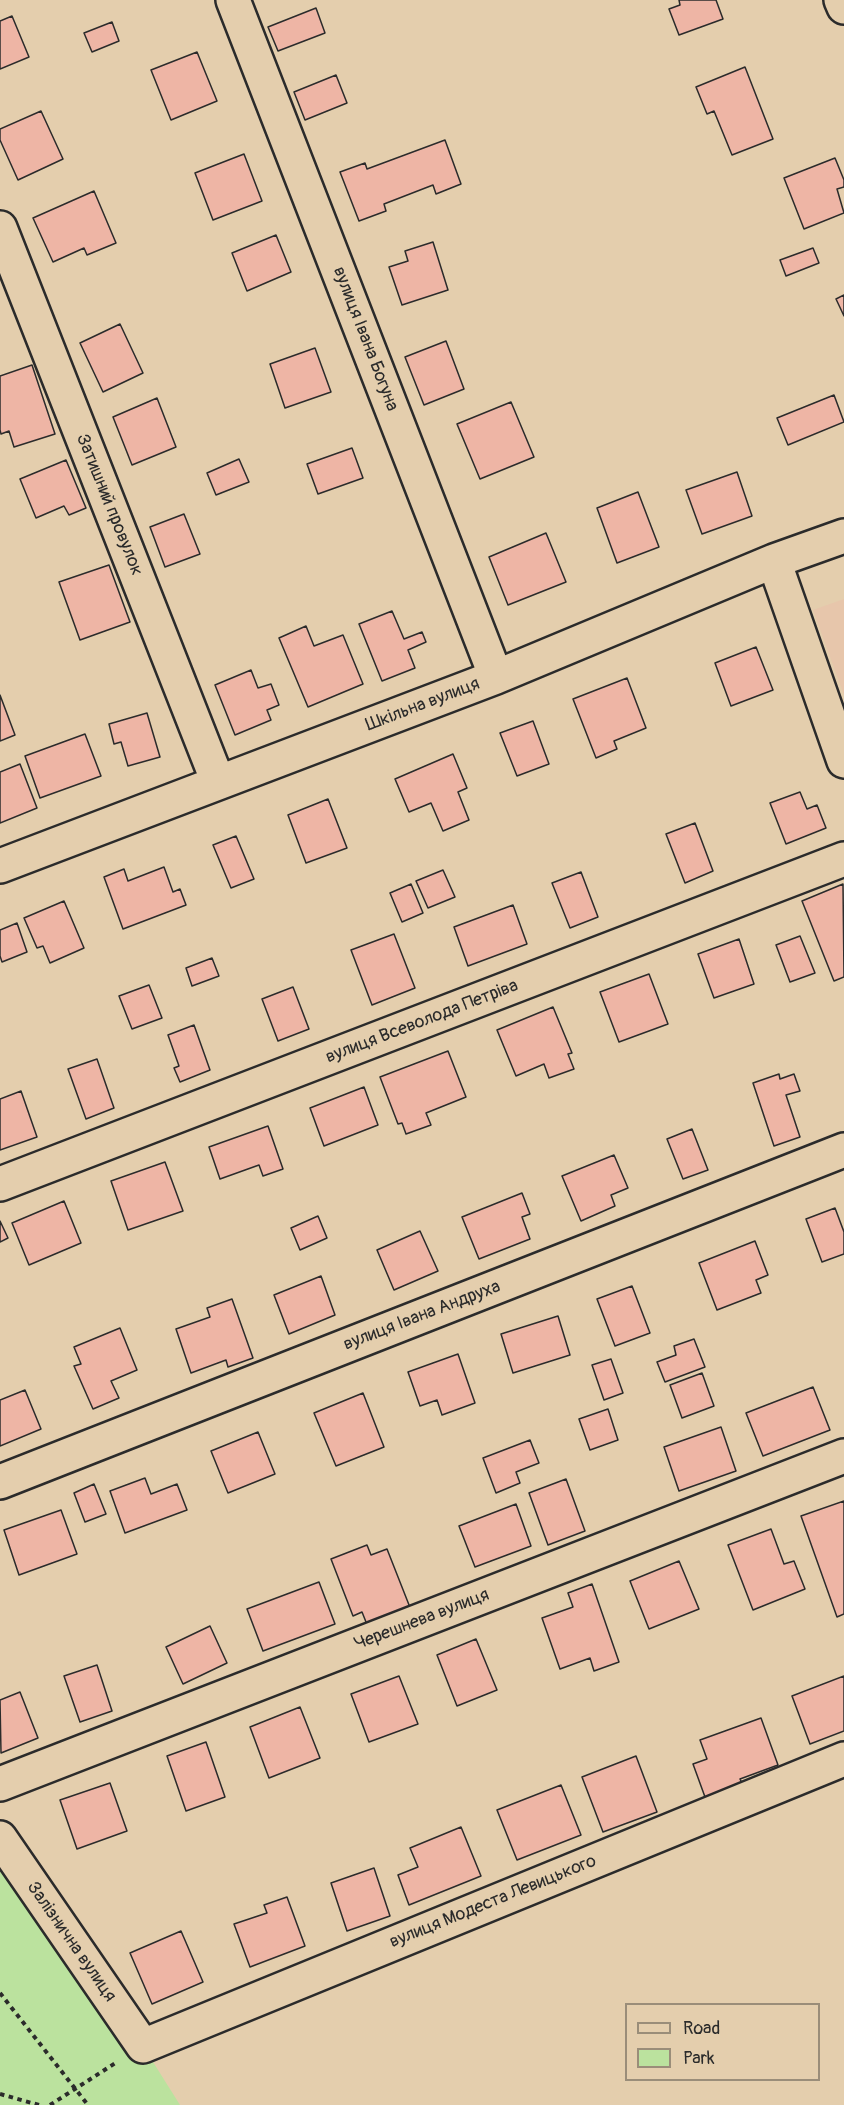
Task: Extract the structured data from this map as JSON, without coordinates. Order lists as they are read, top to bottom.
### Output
{
  "streets": {
    "street": [
      "вулиця Івана Богуна",
      "Затишний провулок",
      "Шкільна вулиця",
      "вулиця Всеволода Петріва",
      "вулиця Івана Андруха",
      "Черешнева вулиця",
      "вулиця Модеста Левицького",
      "Залізнична вулиця"
    ]
  },
  "crossings": [
    ["вулиця Івана Богуна", "Шкільна вулиця"],
    ["Затишний провулок", "Шкільна вулиця"],
    ["вулиця Модеста Левицького", "Залізнична вулиця"]
  ],
  "legend": ["Road", "Park"]
}
